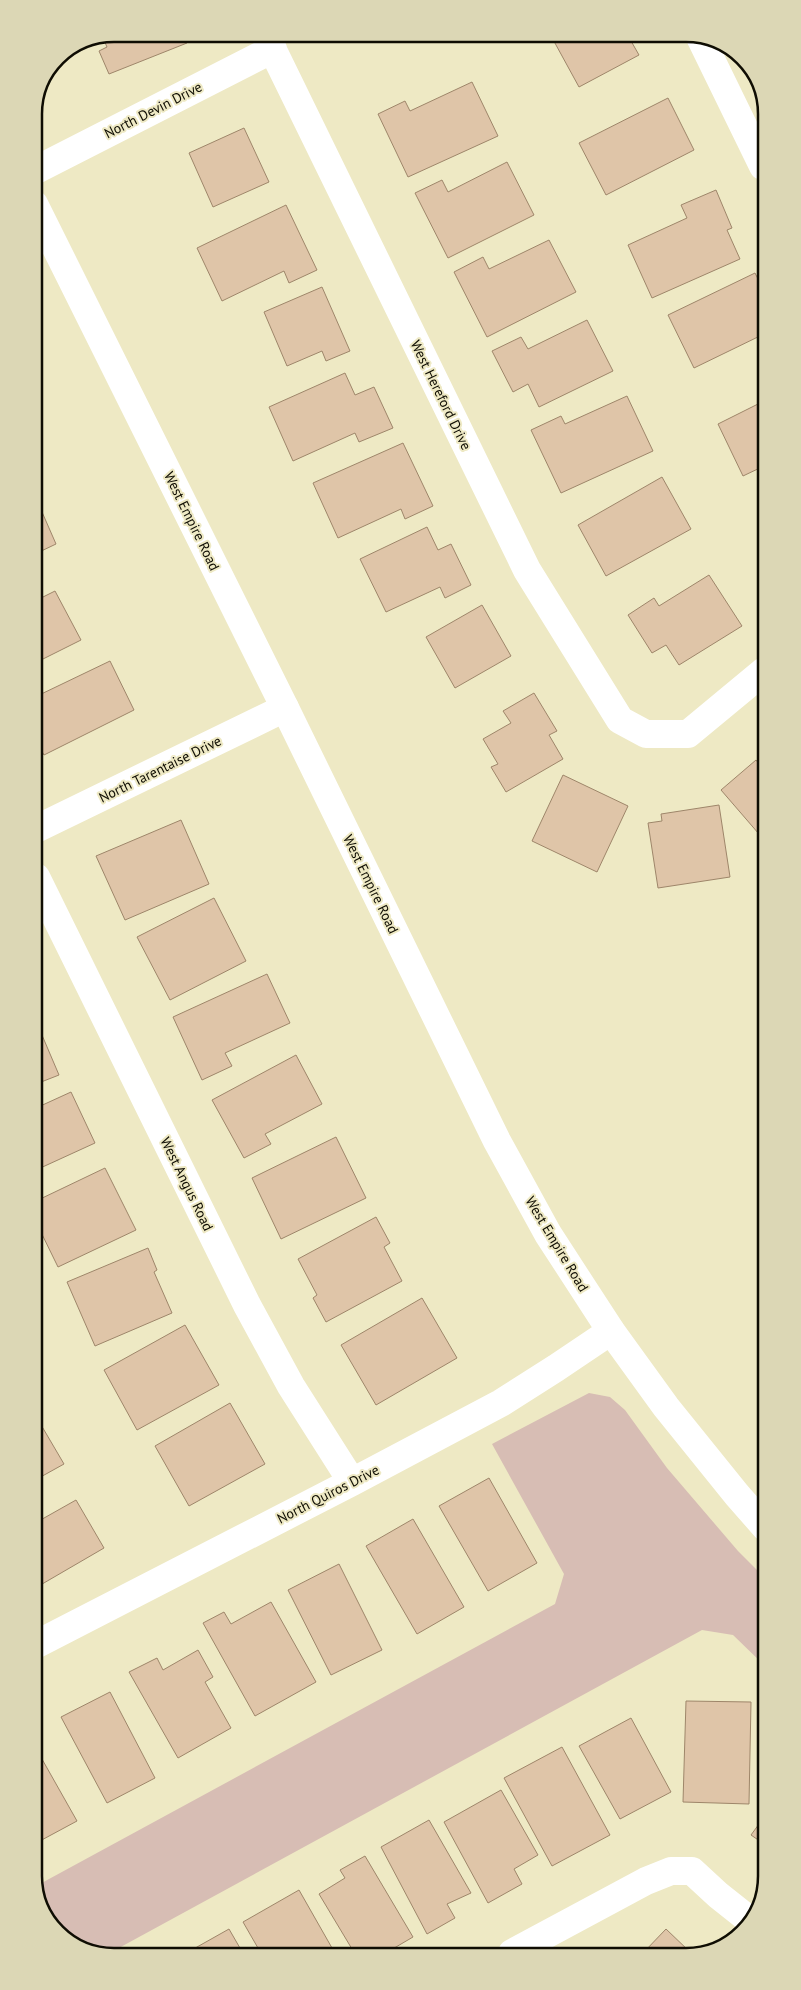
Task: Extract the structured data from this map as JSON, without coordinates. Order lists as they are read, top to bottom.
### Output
{
  "streets": {
    "street": [
      "North Devin Drive",
      "West Hereford Drive",
      "West Empire Road",
      "North Tarentaise Drive",
      "West Angus Road",
      "North Quiros Drive"
    ]
  },
  "crossings": [
    ["North Devin Drive", "West Hereford Drive"],
    ["West Empire Road", "North Tarentaise Drive"],
    ["West Empire Road", "North Quiros Drive"],
    ["West Angus Road", "North Quiros Drive"]
  ]
}
